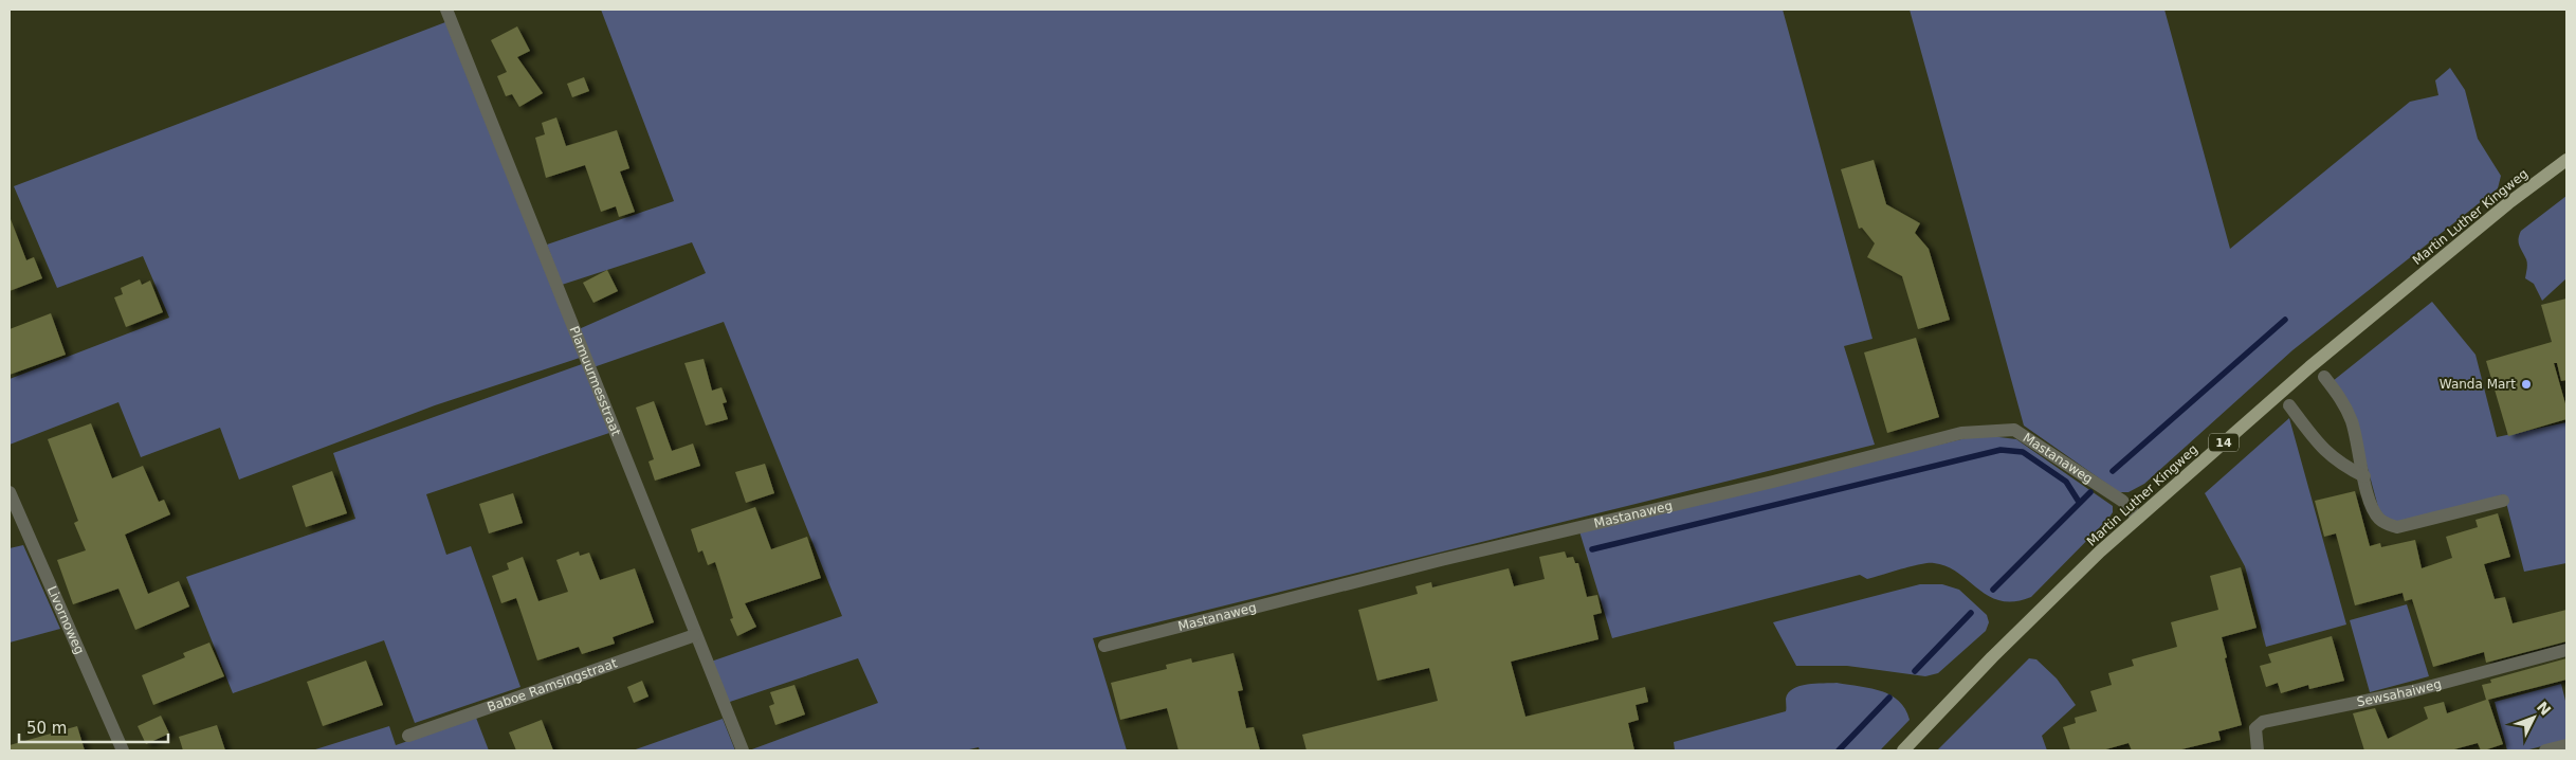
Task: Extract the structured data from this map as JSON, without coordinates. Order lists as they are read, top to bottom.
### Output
{
  "streets": {
    "main road": ["Martin Luther Kingweg", "14"],
    "street": [
      "Plamuurmesstraat",
      "Mastanaweg",
      "Livornoweg",
      "Baboe Ramsingstraat",
      "Sewsahaiweg"
    ]
  },
  "crossings": [
    ["Martin Luther Kingweg", "Mastanaweg"],
    ["Plamuurmesstraat", "Baboe Ramsingstraat"]
  ],
  "places": ["Wanda Mart"],
  "scale_bar": "50 m",
  "north": "top right"
}
